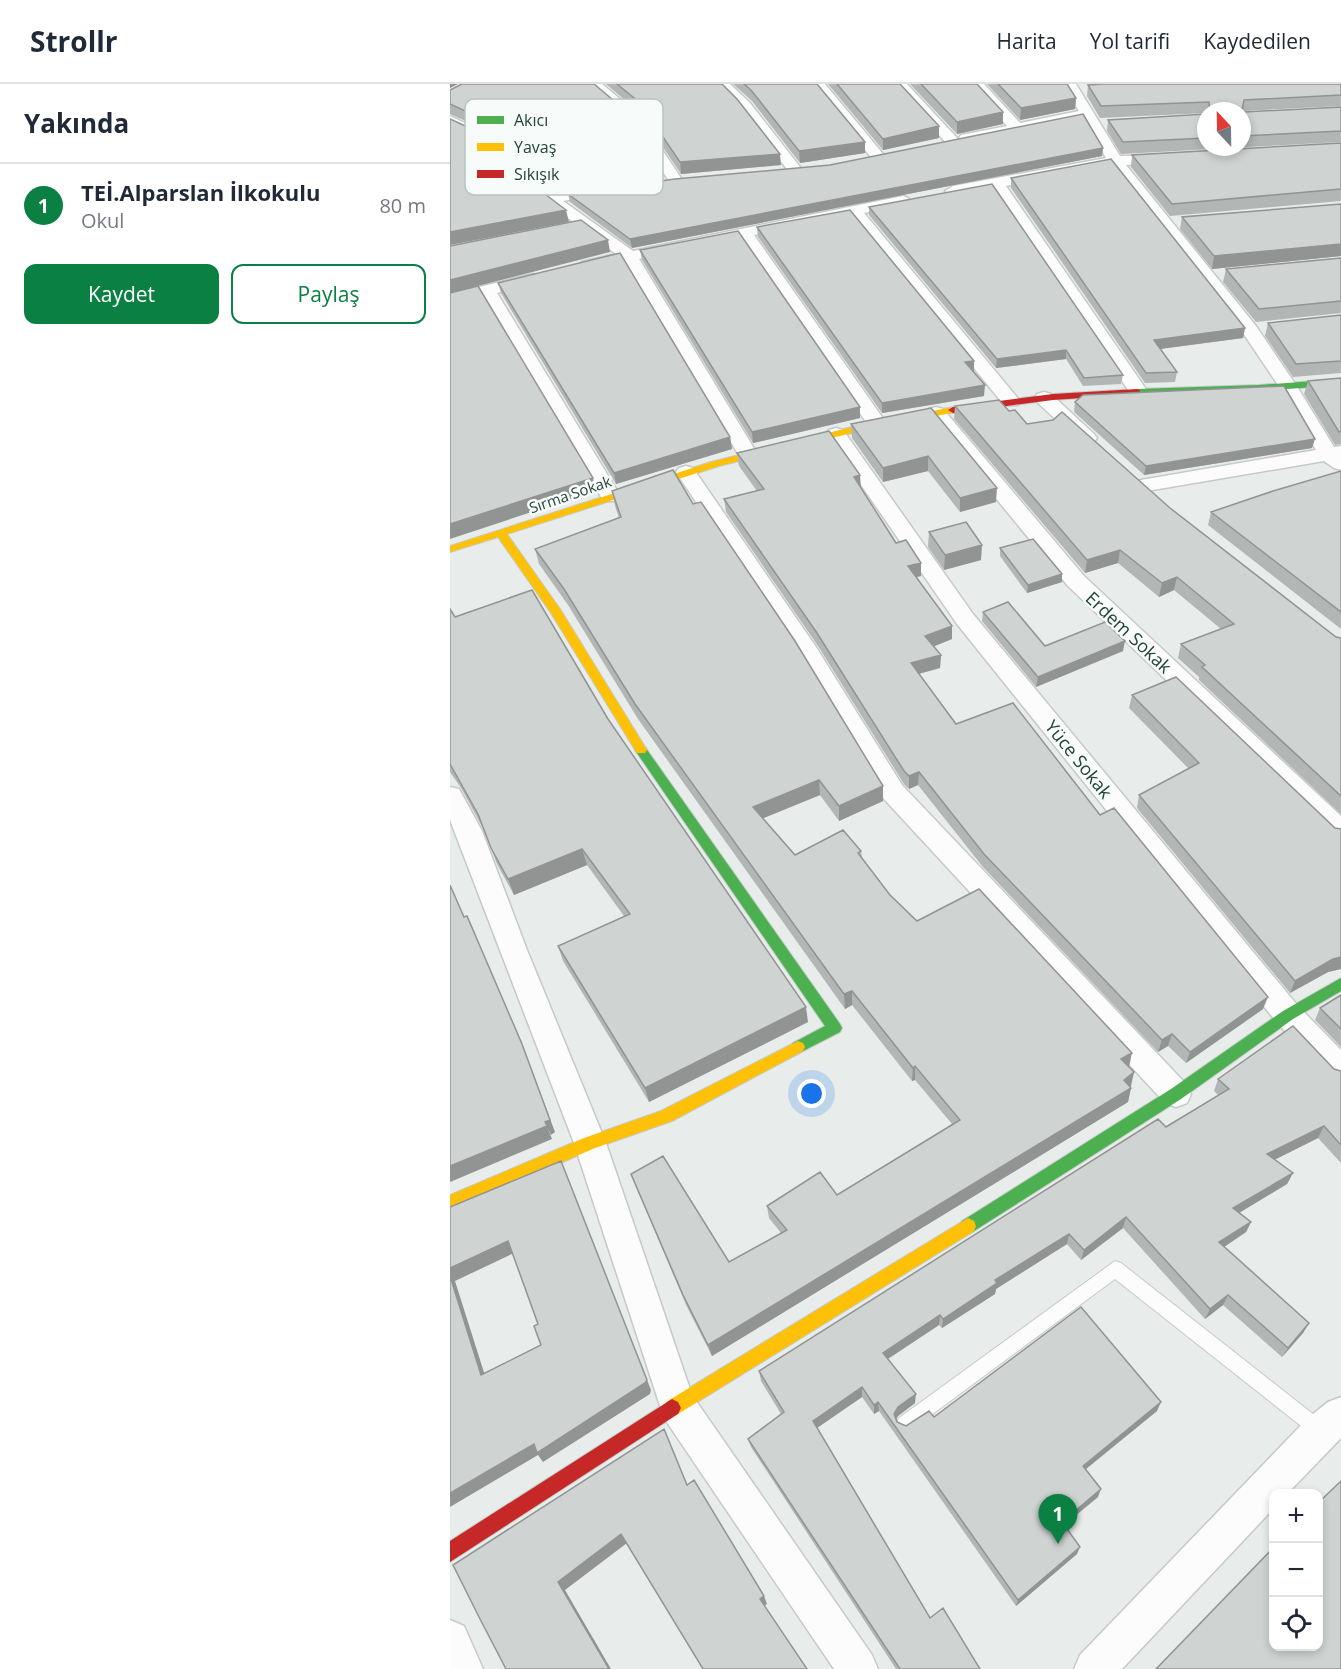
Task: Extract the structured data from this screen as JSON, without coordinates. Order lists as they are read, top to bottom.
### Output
{
  "streets": {
    "street": ["Sırma Sokak", "Erdem Sokak", "Yüce Sokak"]
  },
  "crossings": [
    ["Sırma Sokak", "Erdem Sokak"],
    ["Sırma Sokak", "Yüce Sokak"]
  ],
  "legend": ["Akıcı", "Yavaş", "Sıkışık"],
  "north": "top",
  "page": {
    "header": "Strollr",
    "nav": ["Harita", "Yol tarifi", "Kaydedilen"],
    "heading": "Yakında",
    "list": [
      {
        "mark": "1",
        "name": "TEİ.Alparslan İlkokulu",
        "note": "Okul",
        "value": "80 m"
      }
    ],
    "buttons": ["Kaydet", "Paylaş"],
    "map_buttons": ["+", "−"],
    "pins": "1"
  }
}
